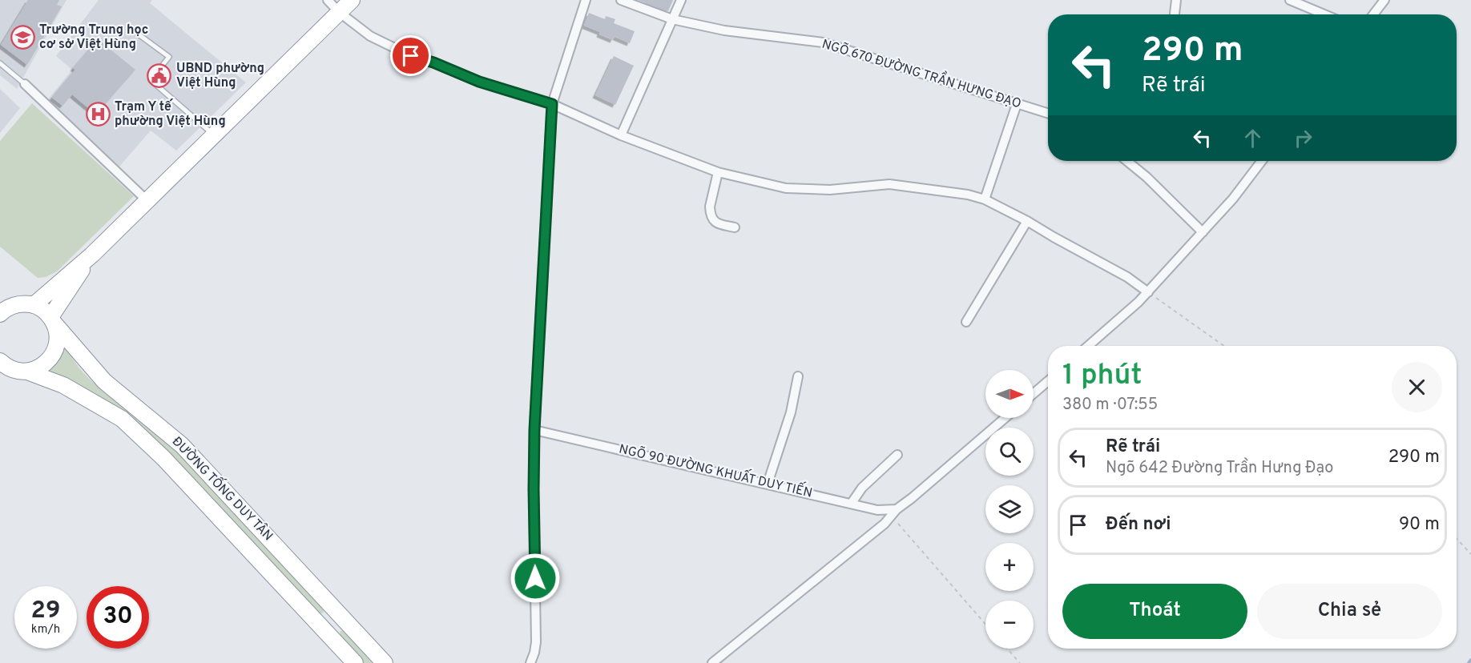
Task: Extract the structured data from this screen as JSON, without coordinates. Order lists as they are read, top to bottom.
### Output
{
  "streets": {
    "highway": ["ĐƯỜNG TỐNG DUY TÂN"],
    "street": ["NGÕ 670 ĐƯỜNG TRẦN HƯNG ĐẠO", "NGÕ 90 ĐƯỜNG KHUẤT DUY TIẾN"]
  },
  "places": {
    "school or university": ["Trường Trung học cơ sở Việt Hùng"],
    "public building": ["UBND phường Việt Hùng"],
    "hospital": ["Trạm Y tế phường Việt Hùng"]
  },
  "north": "right",
  "page": {
    "turn": ["290 m", "Rẽ trái"],
    "heading": ["1 phút", "380 m · 07:55"],
    "map_buttons": ["+", "−"],
    "list": [
      {
        "name": "Rẽ trái",
        "note": "Ngõ 642 Đường Trần Hưng Đạo",
        "value": "290 m"
      },
      {
        "name": "Đến nơi",
        "value": "90 m"
      }
    ],
    "buttons": ["Thoát", "Chia sẻ"],
    "speed": "29 km/h",
    "limit": "30"
  }
}
